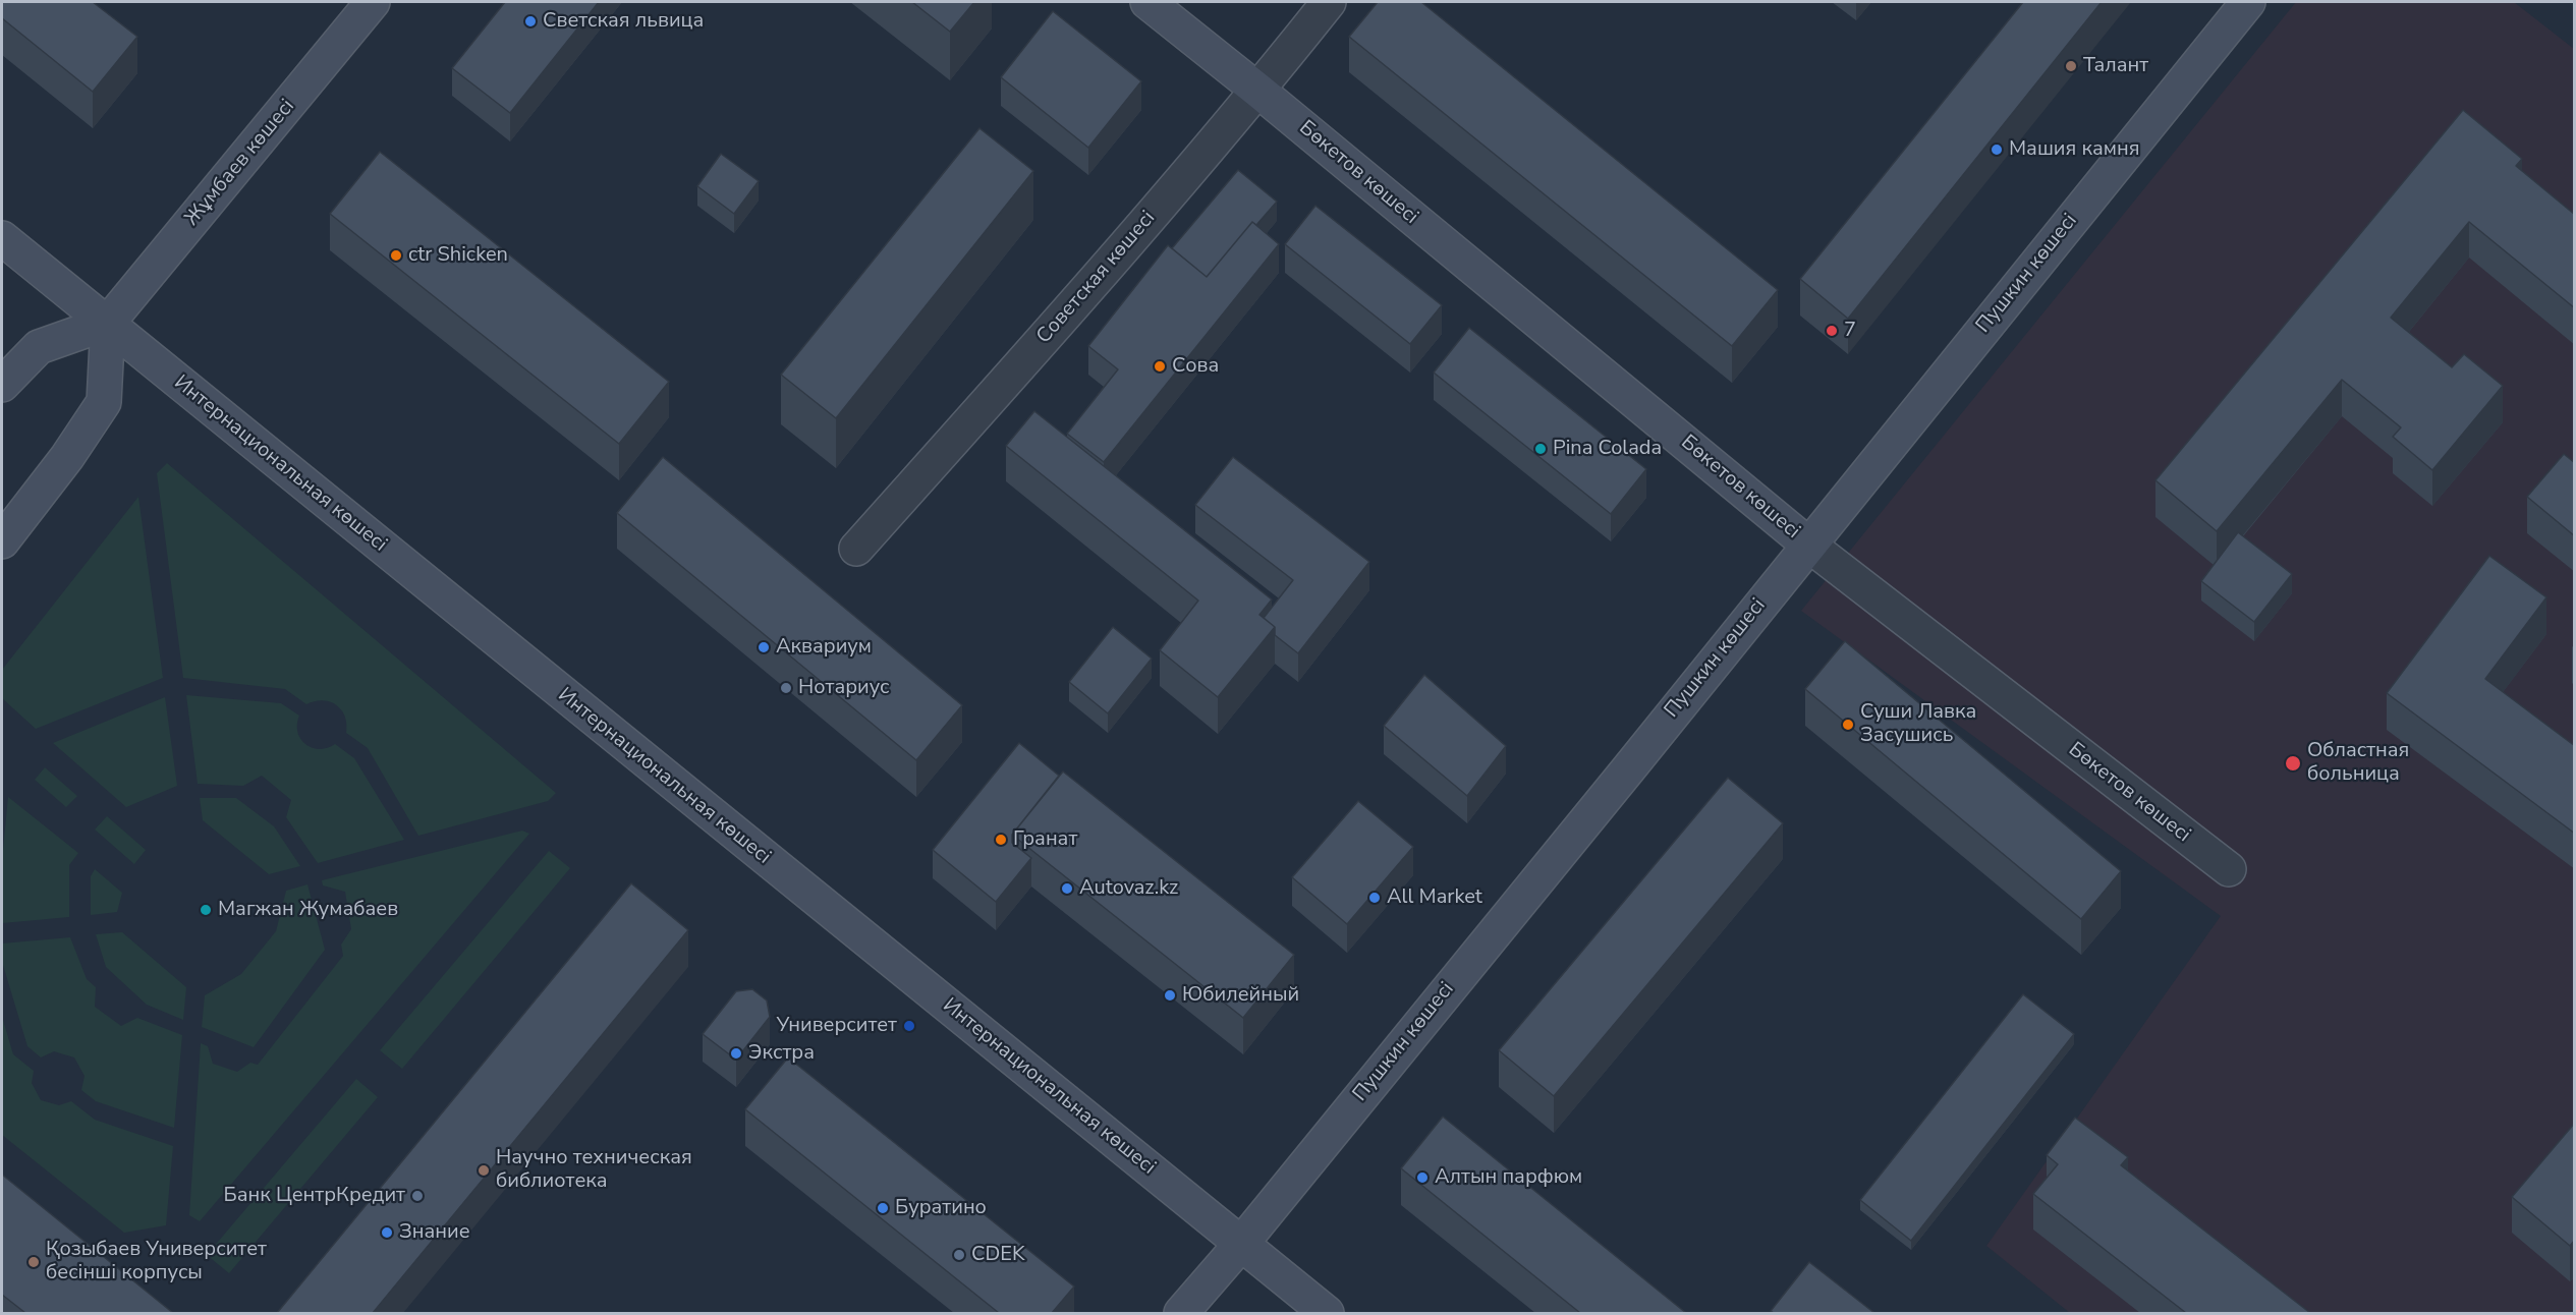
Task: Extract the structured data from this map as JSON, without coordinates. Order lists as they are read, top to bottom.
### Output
{
  "streets": {
    "street": [
      "Жұмбаев көшесі",
      "Бөкетов көшесі",
      "Пушкин көшесі",
      "Советская көшесі",
      "Интернациональная көшесі"
    ]
  },
  "crossings": [
    ["Жұмбаев көшесі", "Интернациональная көшесі"],
    ["Бөкетов көшесі", "Пушкин көшесі"],
    ["Бөкетов көшесі", "Советская көшесі"],
    ["Пушкин көшесі", "Интернациональная көшесі"]
  ],
  "places": [
    "Светская львица",
    "Талант",
    "Машия камня",
    "ctr Shicken",
    "7",
    "Сова",
    "Pina Colada",
    "Аквариум",
    "Нотариус",
    "Суши Лавка Засушись",
    "Областная больница",
    "Гранат",
    "Autovaz.kz",
    "All Market",
    "Магжан Жумабаев",
    "Юбилейный",
    "Университет",
    "Экстра",
    "Научно техническая библиотека",
    "Алтын парфюм",
    "Банк ЦентрКредит",
    "Буратино",
    "Знание",
    "CDEK",
    "Қозыбаев Университет бесінші корпусы"
  ]
}
